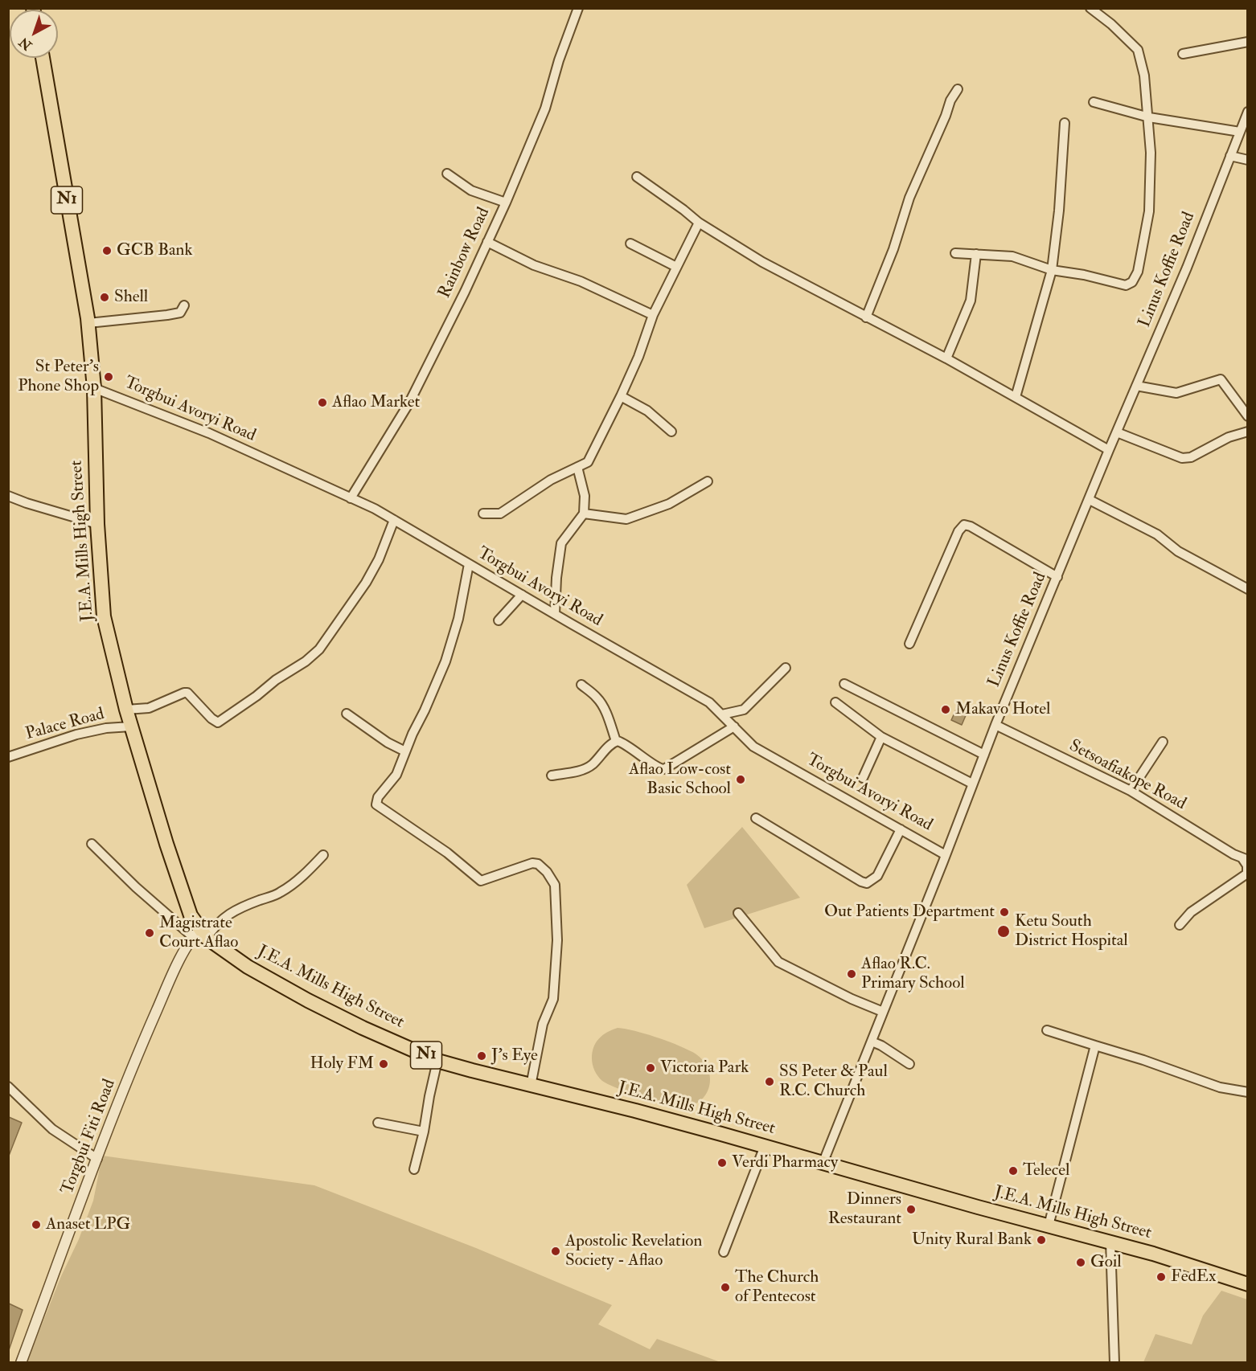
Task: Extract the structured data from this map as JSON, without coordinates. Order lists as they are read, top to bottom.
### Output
{
  "streets": {
    "highway": ["N1", "J.E.A. Mills High Street"],
    "street": [
      "Rainbow Road",
      "Linus Koffie Road",
      "Torgbui Avoryi Road",
      "Palace Road",
      "Setsoafiakope Road",
      "Torgbui Fiti Road"
    ]
  },
  "crossings": [
    ["N1", "J.E.A. Mills High Street"],
    ["Rainbow Road", "Torgbui Avoryi Road"],
    ["Linus Koffie Road", "Torgbui Avoryi Road"],
    ["Linus Koffie Road", "J.E.A. Mills High Street"],
    ["Linus Koffie Road", "Setsoafiakope Road"],
    ["Torgbui Avoryi Road", "J.E.A. Mills High Street"],
    ["J.E.A. Mills High Street", "Palace Road"],
    ["J.E.A. Mills High Street", "Torgbui Fiti Road"]
  ],
  "places": [
    "GCB Bank",
    "Shell",
    "St Peter's Phone Shop",
    "Aflao Market",
    "Makavo Hotel",
    "Aflao Low-cost Basic School",
    "Out Patients Department",
    "Ketu South District Hospital",
    "Magistrate Court Aflao",
    "Aflao R.C. Primary School",
    "J's Eye",
    "Holy FM",
    "Victoria Park",
    "SS Peter & Paul R.C. Church",
    "Verdi Pharmacy",
    "Telecel",
    "Dinners Restaurant",
    "Anaset LPG",
    "Unity Rural Bank",
    "Apostolic Revelation Society - Aflao",
    "Goil",
    "FedEx",
    "The Church of Pentecost"
  ],
  "north": "bottom left"
}
